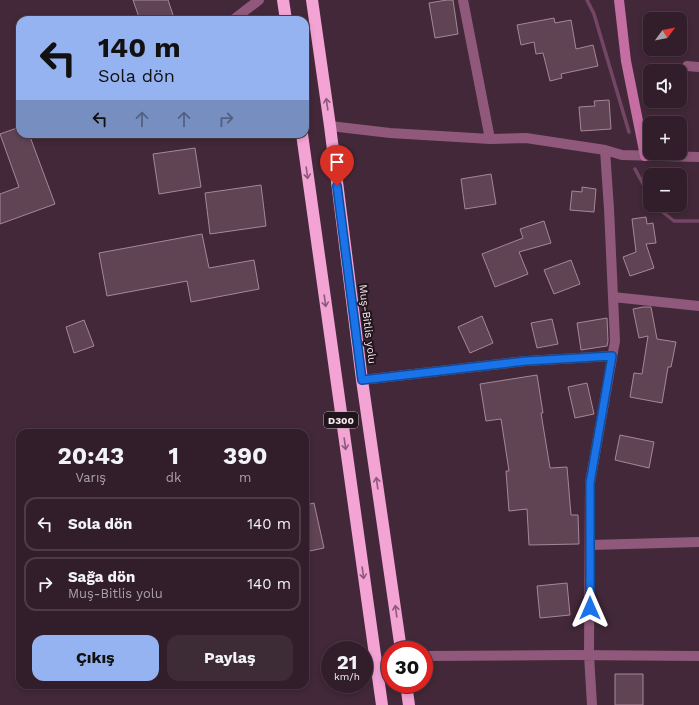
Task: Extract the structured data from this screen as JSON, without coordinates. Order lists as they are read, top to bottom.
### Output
{
  "streets": {
    "highway": ["Muş-Bitlis yolu", "D300"]
  },
  "north": "top right",
  "page": {
    "map_buttons": ["+", "−"],
    "turn": ["140 m", "Sola dön"],
    "eta": [
      "20:43",
      "Varış",
      "1",
      "dk",
      "390",
      "m"
    ],
    "list": [
      {
        "name": "Sola dön",
        "value": "140 m"
      },
      {
        "name": "Sağa dön",
        "note": "Muş-Bitlis yolu",
        "value": "140 m"
      }
    ],
    "buttons": ["Çıkış", "Paylaş"],
    "speed": "21 km/h",
    "limit": "30"
  }
}
